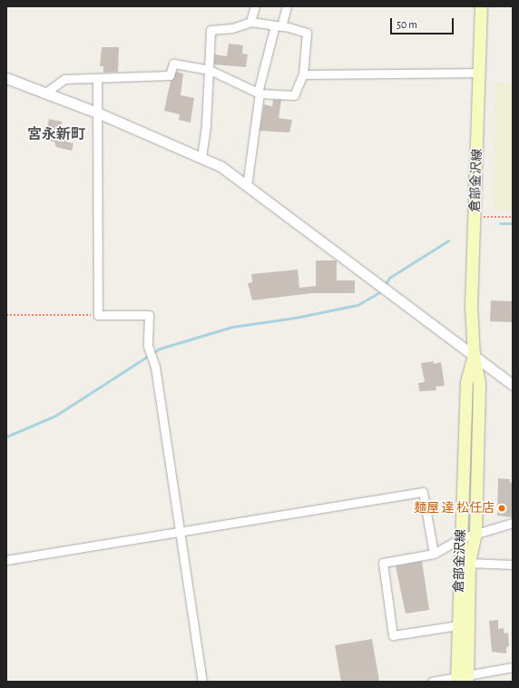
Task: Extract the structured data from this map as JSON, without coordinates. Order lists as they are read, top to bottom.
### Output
{
  "streets": {
    "main road": ["倉部金沢線"]
  },
  "districts": ["宮永新町"],
  "places": ["麺屋 達 松任店"],
  "scale_bar": "50 m"
}
